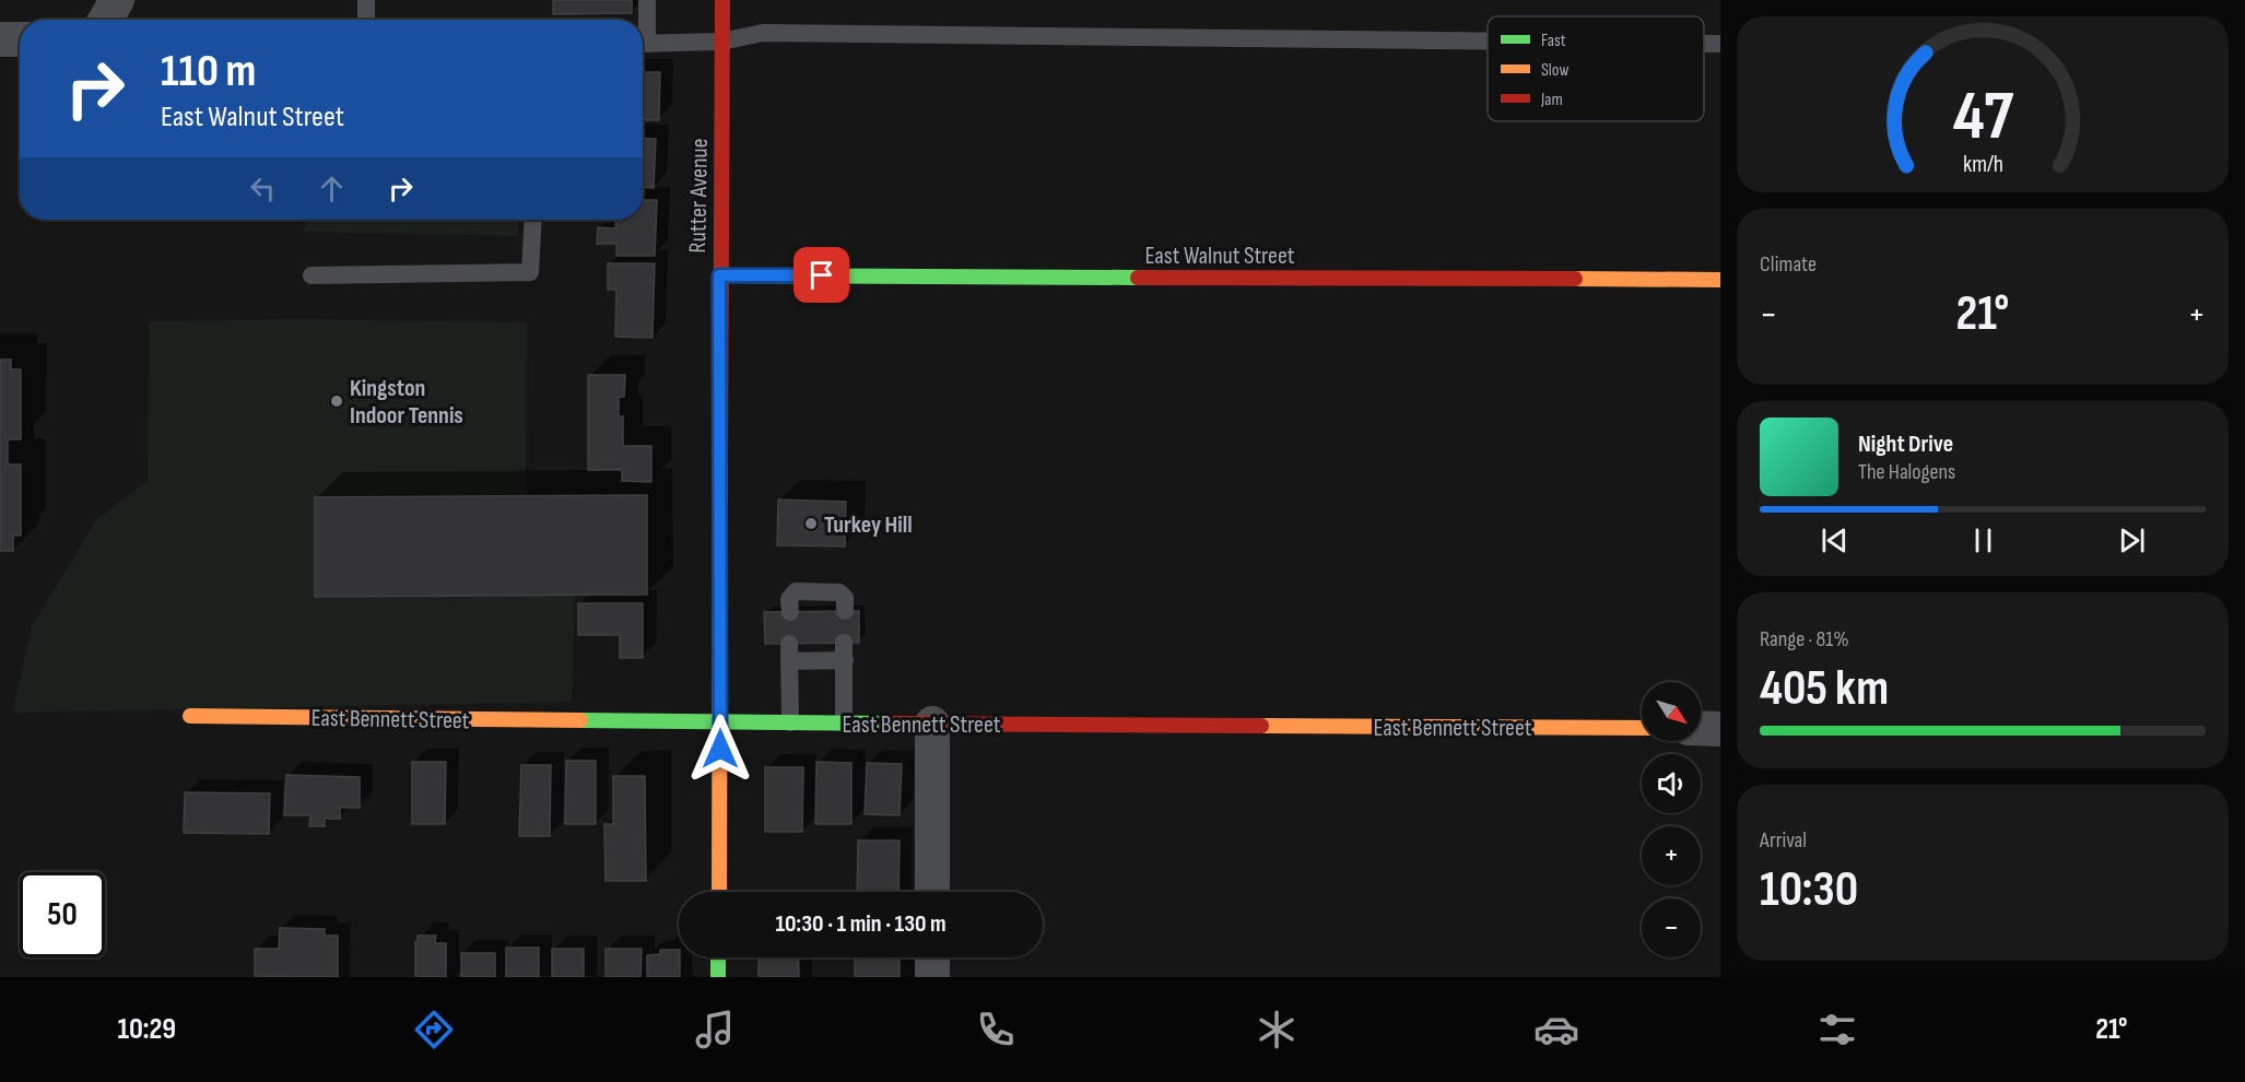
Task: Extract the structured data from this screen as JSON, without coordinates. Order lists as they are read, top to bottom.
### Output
{
  "streets": {
    "street": ["Rutter Avenue", "East Walnut Street", "East Bennett Street"]
  },
  "crossings": [
    ["Rutter Avenue", "East Walnut Street"],
    ["Rutter Avenue", "East Bennett Street"]
  ],
  "places": ["Kingston Indoor Tennis", "Turkey Hill"],
  "legend": ["Fast", "Slow", "Jam"],
  "north": "bottom right",
  "page": {
    "turn": ["110 m", "East Walnut Street"],
    "tile": [
      "Climate",
      ["Range · 81%", "405 km"],
      ["Arrival", "10:30"]
    ],
    "heat": ["−", "21°", "+"],
    "song": ["Night Drive", "The Halogens"],
    "map_buttons": ["+", "−"],
    "limit": "50",
    "trip": "10:30 · 1 min · 130 m",
    "tabs": ["10:29", "21°"],
    "gauge": ["47", "km/h"]
  }
}
